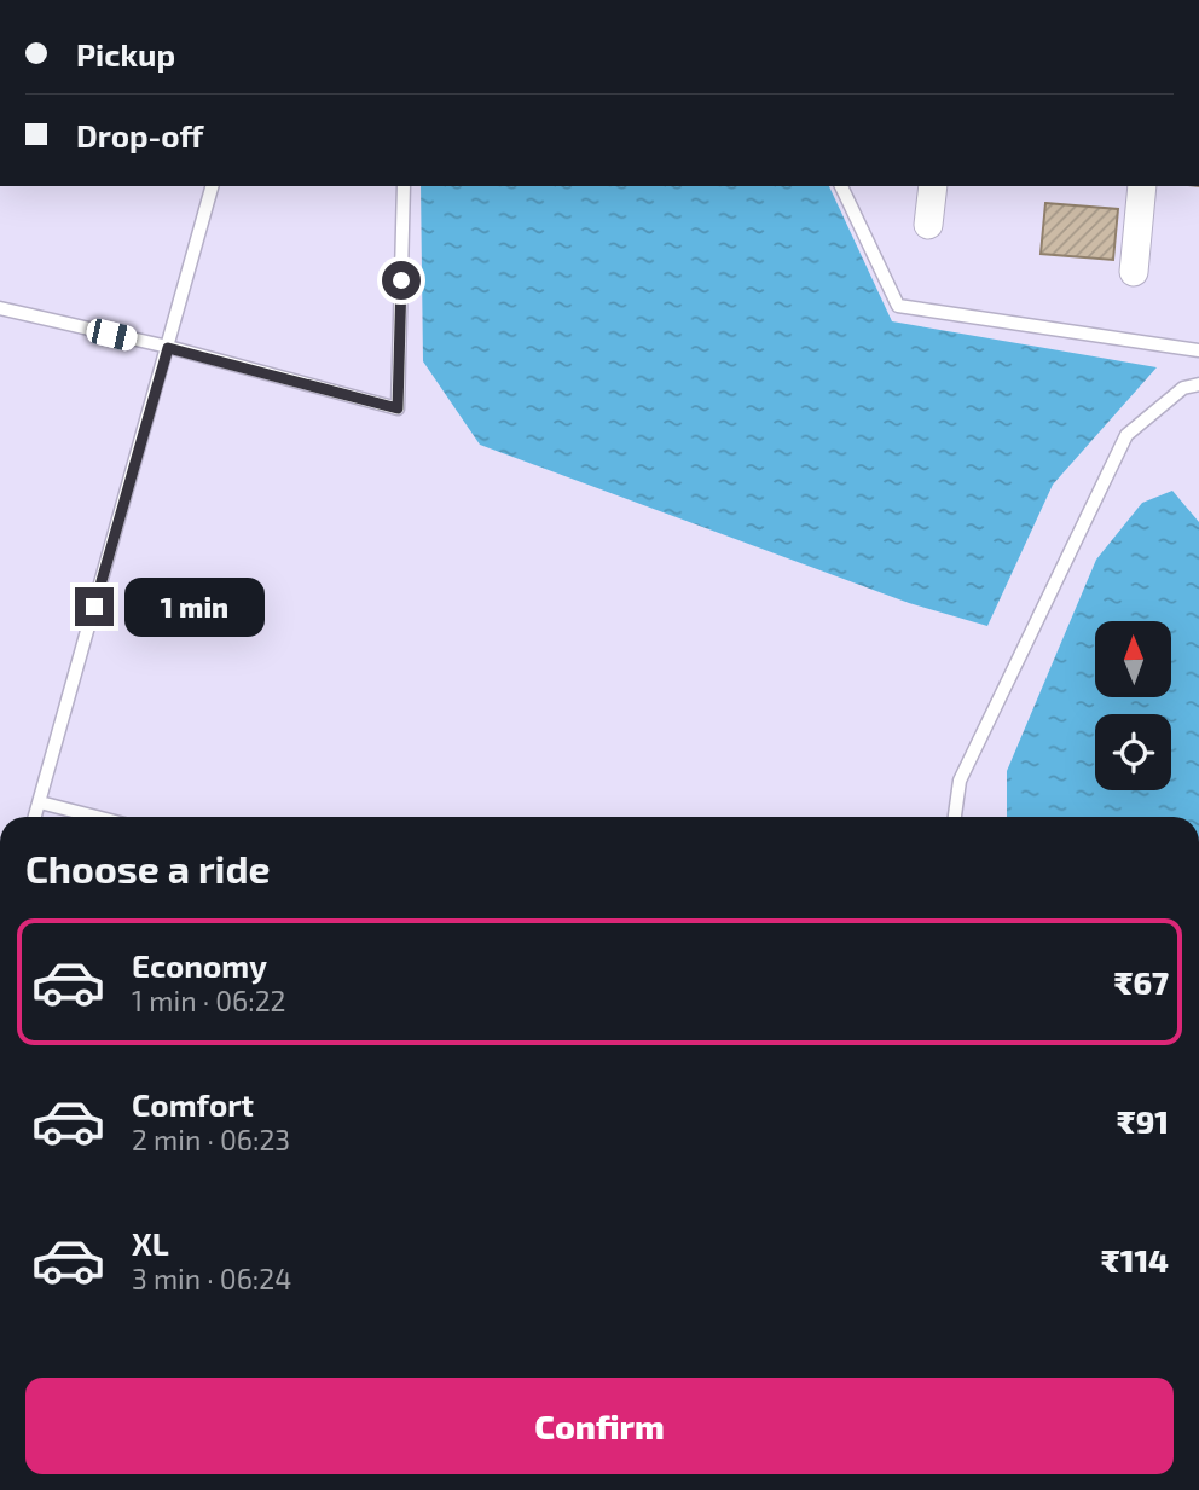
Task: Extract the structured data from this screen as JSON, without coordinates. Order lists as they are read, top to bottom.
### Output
{
  "north": "top",
  "page": {
    "banner": ["Pickup", "Drop-off"],
    "bubble": "1 min",
    "heading": "Choose a ride",
    "list": [
      {
        "name": "Economy",
        "note": "1 min · 06:22",
        "value": "₹67"
      },
      {
        "name": "Comfort",
        "note": "2 min · 06:23",
        "value": "₹91"
      },
      {
        "name": "XL",
        "note": "3 min · 06:24",
        "value": "₹114"
      }
    ],
    "buttons": "Confirm"
  }
}
